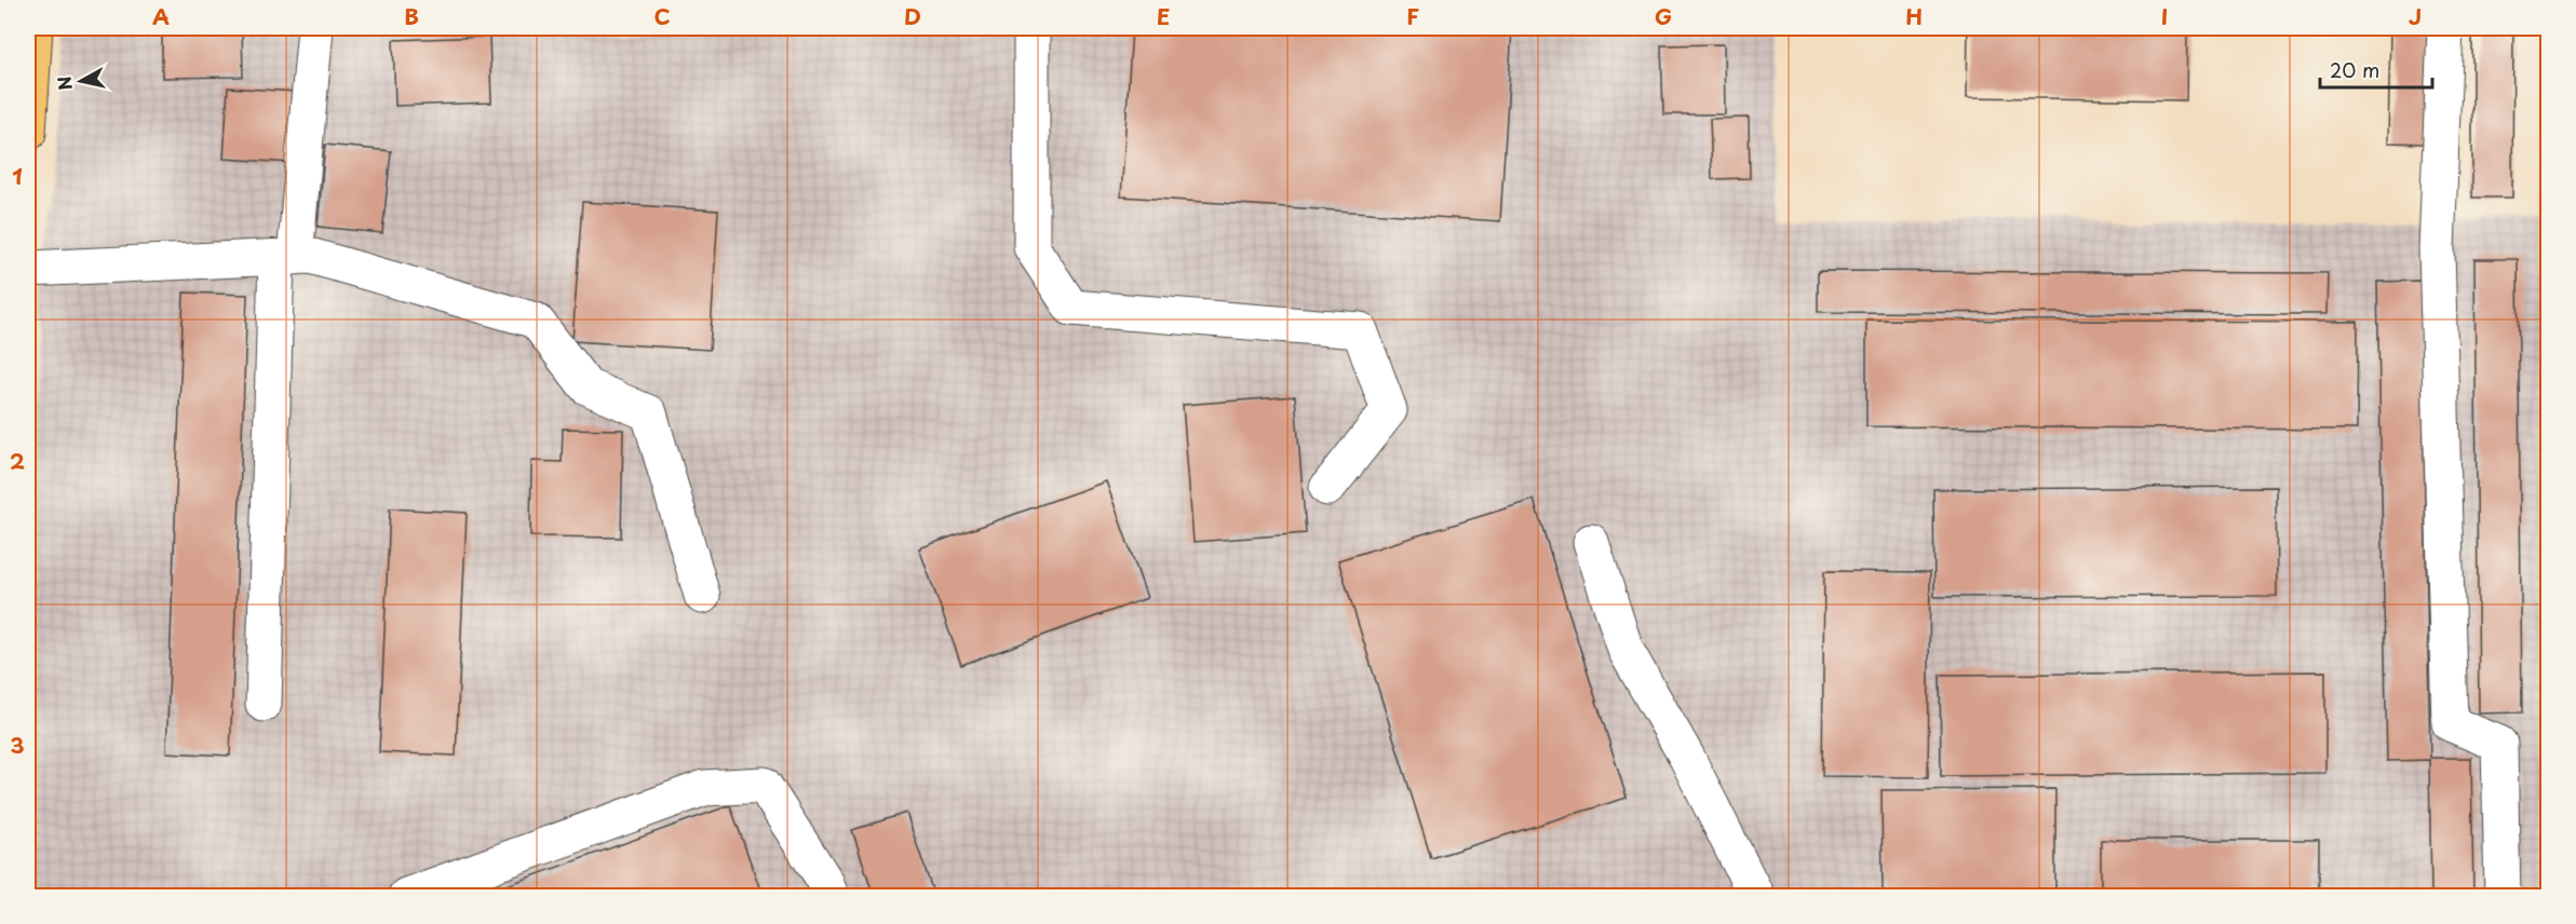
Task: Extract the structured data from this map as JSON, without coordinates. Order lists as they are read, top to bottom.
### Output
{
  "scale_bar": "20 m",
  "north": "left",
  "grid": {
    "columns": [
      "A",
      "B",
      "C",
      "D",
      "E",
      "F",
      "G",
      "H",
      "I",
      "J"
    ],
    "rows": ["1", "2", "3"]
  }
}
